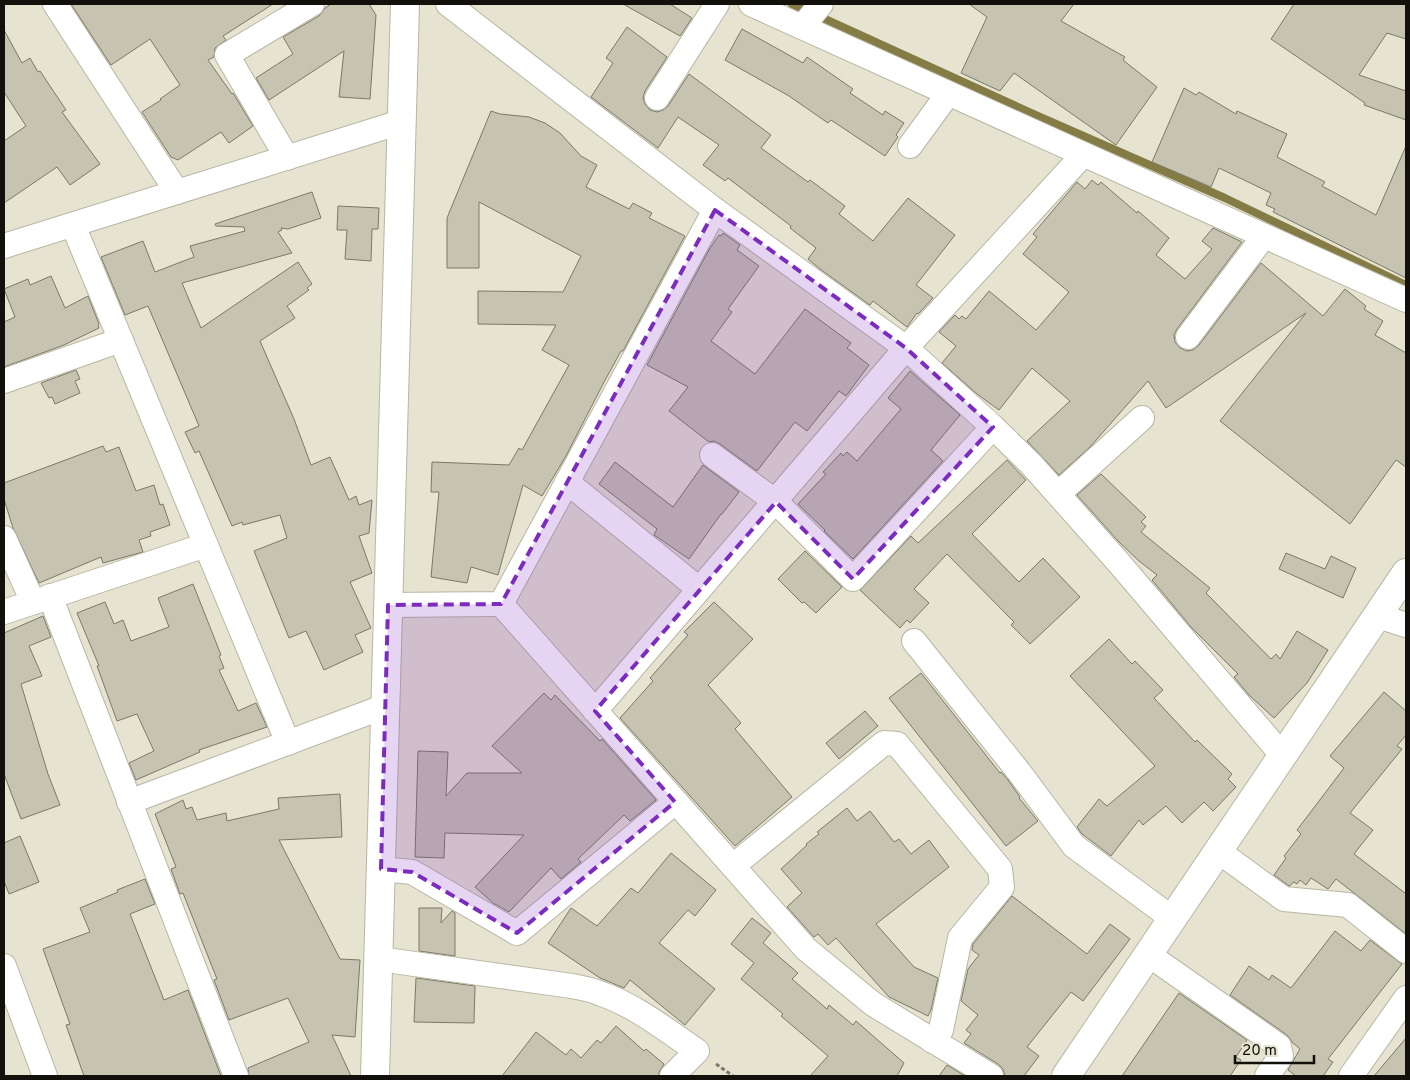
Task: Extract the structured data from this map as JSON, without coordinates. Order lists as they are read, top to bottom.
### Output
{
  "scale_bar": "20 m"
}
